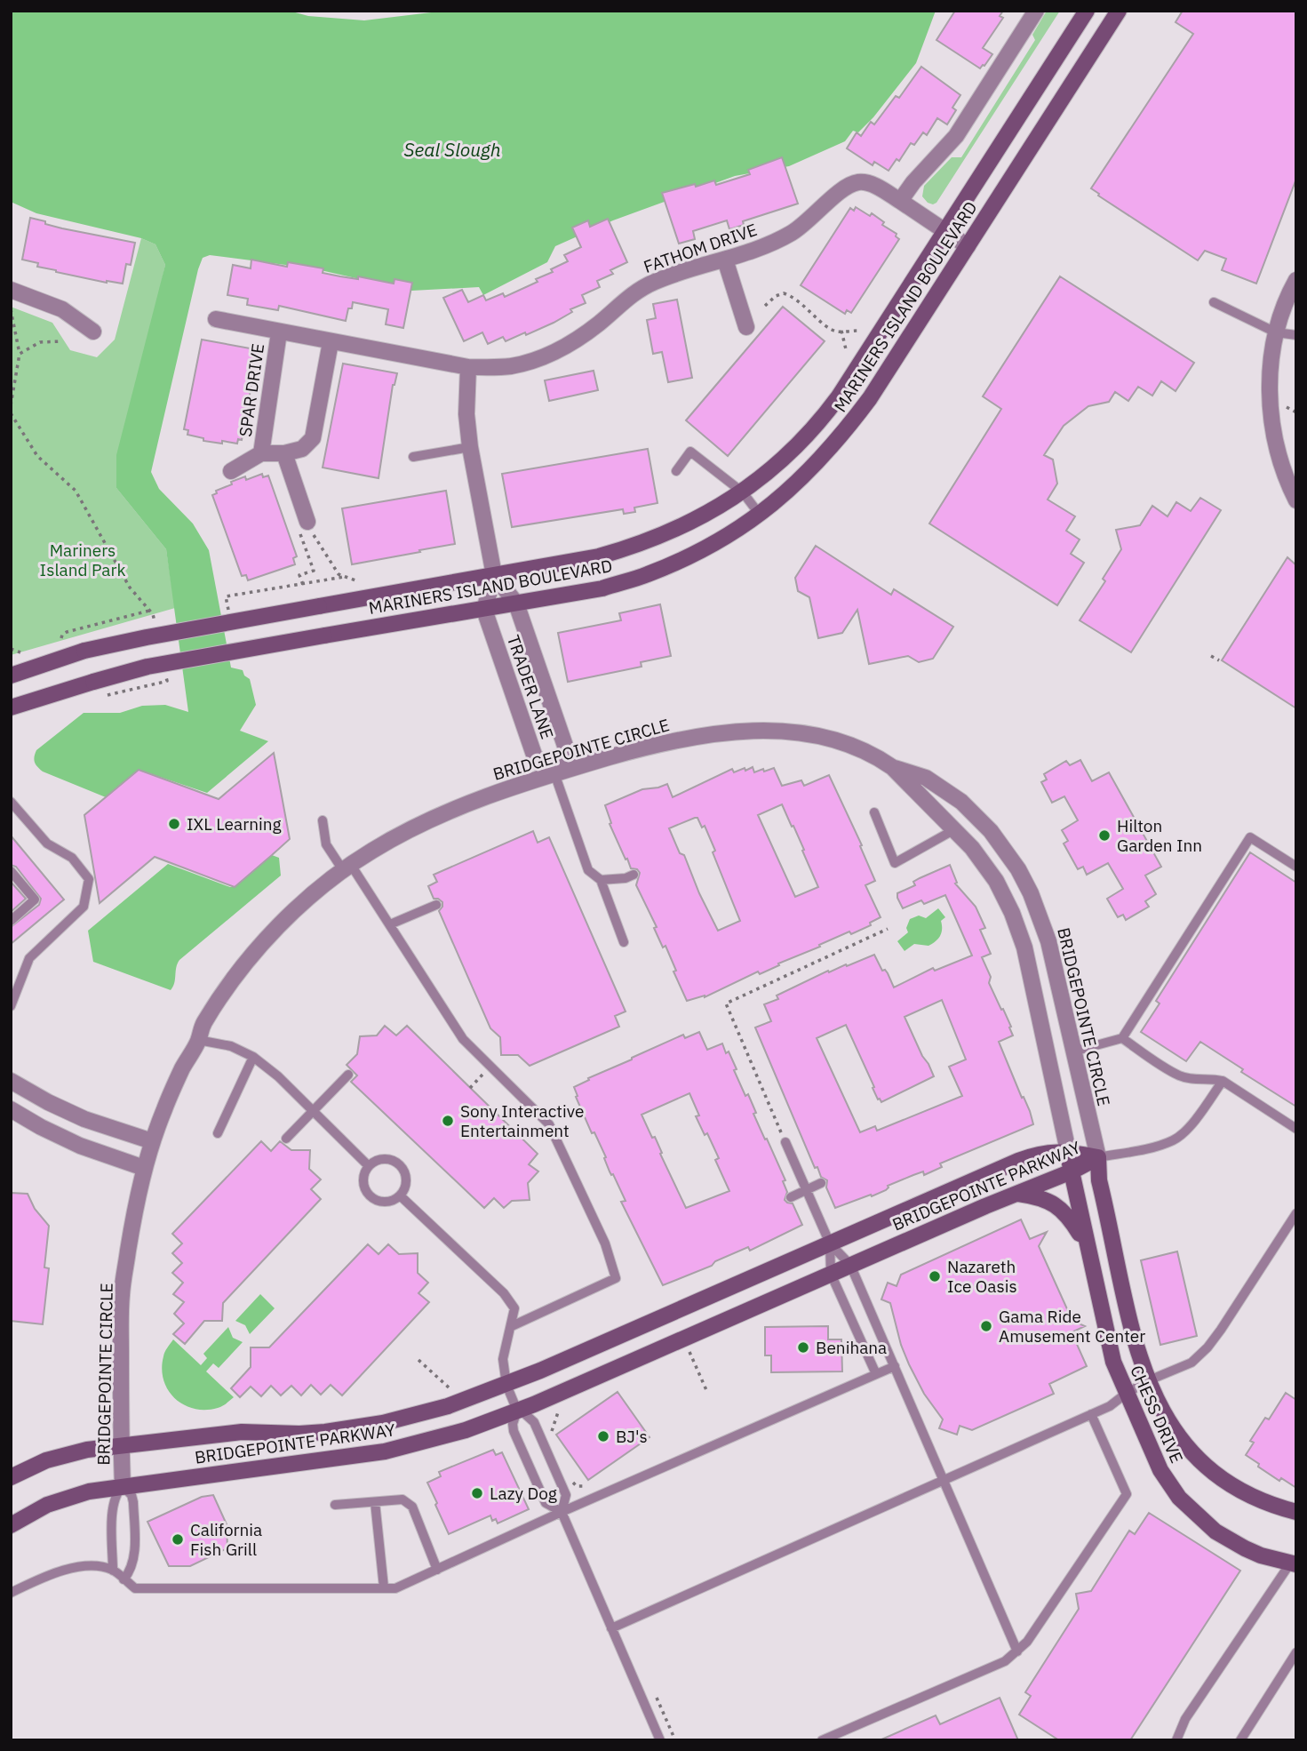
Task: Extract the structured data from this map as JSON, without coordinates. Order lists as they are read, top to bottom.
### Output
{
  "streets": {
    "main road": [
      "MARINERS ISLAND BOULEVARD",
      "BRIDGEPOINTE CIRCLE",
      "BRIDGEPOINTE PARKWAY",
      "CHESS DRIVE"
    ],
    "street": ["FATHOM DRIVE", "SPAR DRIVE", "TRADER LANE"]
  },
  "crossings": [
    ["FATHOM DRIVE", "MARINERS ISLAND BOULEVARD"],
    ["FATHOM DRIVE", "SPAR DRIVE"],
    ["FATHOM DRIVE", "TRADER LANE"],
    ["MARINERS ISLAND BOULEVARD", "TRADER LANE"],
    ["TRADER LANE", "BRIDGEPOINTE CIRCLE"],
    ["BRIDGEPOINTE CIRCLE", "BRIDGEPOINTE PARKWAY"],
    ["BRIDGEPOINTE CIRCLE", "CHESS DRIVE"],
    ["BRIDGEPOINTE PARKWAY", "CHESS DRIVE"]
  ],
  "water": ["Seal Slough"],
  "parks": ["Mariners Island Park"],
  "places": [
    "IXL Learning",
    "Hilton Garden Inn",
    "Sony Interactive Entertainment",
    "Nazareth Ice Oasis",
    "Gama Ride Amusement Center",
    "Benihana",
    "BJ's",
    "Lazy Dog",
    "California Fish Grill"
  ]
}
